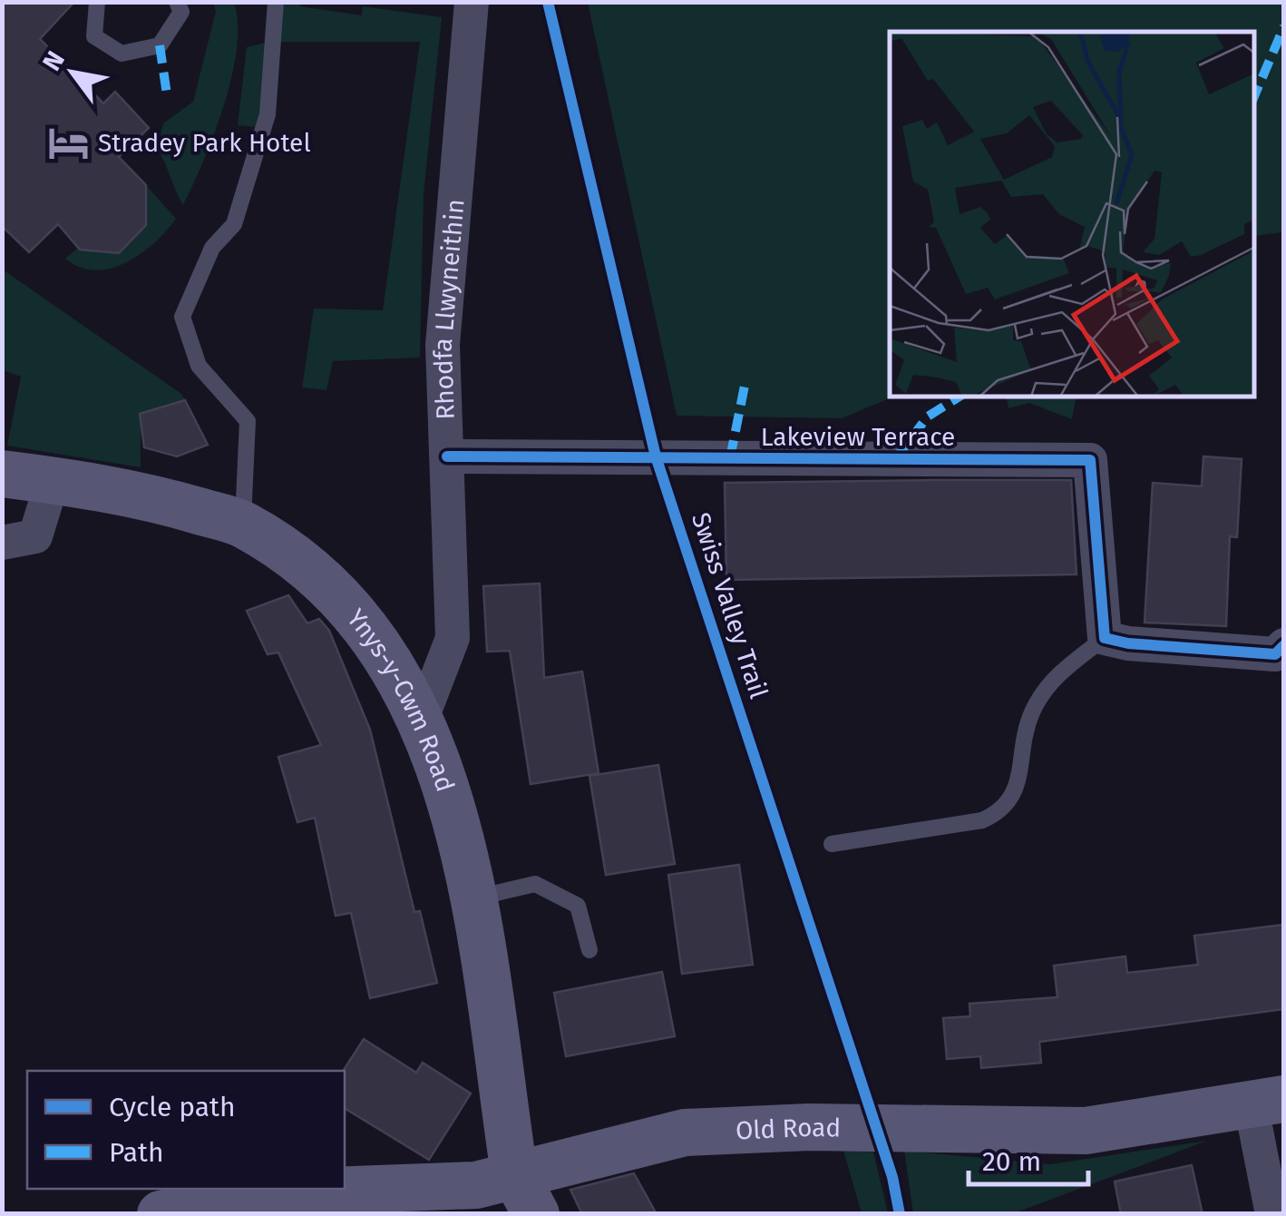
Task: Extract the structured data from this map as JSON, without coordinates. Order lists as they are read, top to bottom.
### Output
{
  "streets": {
    "main road": ["Ynys-y-Cwm Road", "Old Road"],
    "street": ["Rhodfa Llwyneithin", "Lakeview Terrace"],
    "cycle path": ["Swiss Valley Trail"]
  },
  "crossings": [
    ["Rhodfa Llwyneithin", "Lakeview Terrace"],
    ["Rhodfa Llwyneithin", "Ynys-y-Cwm Road"],
    ["Ynys-y-Cwm Road", "Old Road"]
  ],
  "places": {
    "hotel": ["Stradey Park Hotel"]
  },
  "legend": ["Cycle path", "Path"],
  "scale_bar": "20 m",
  "north": "top left"
}
